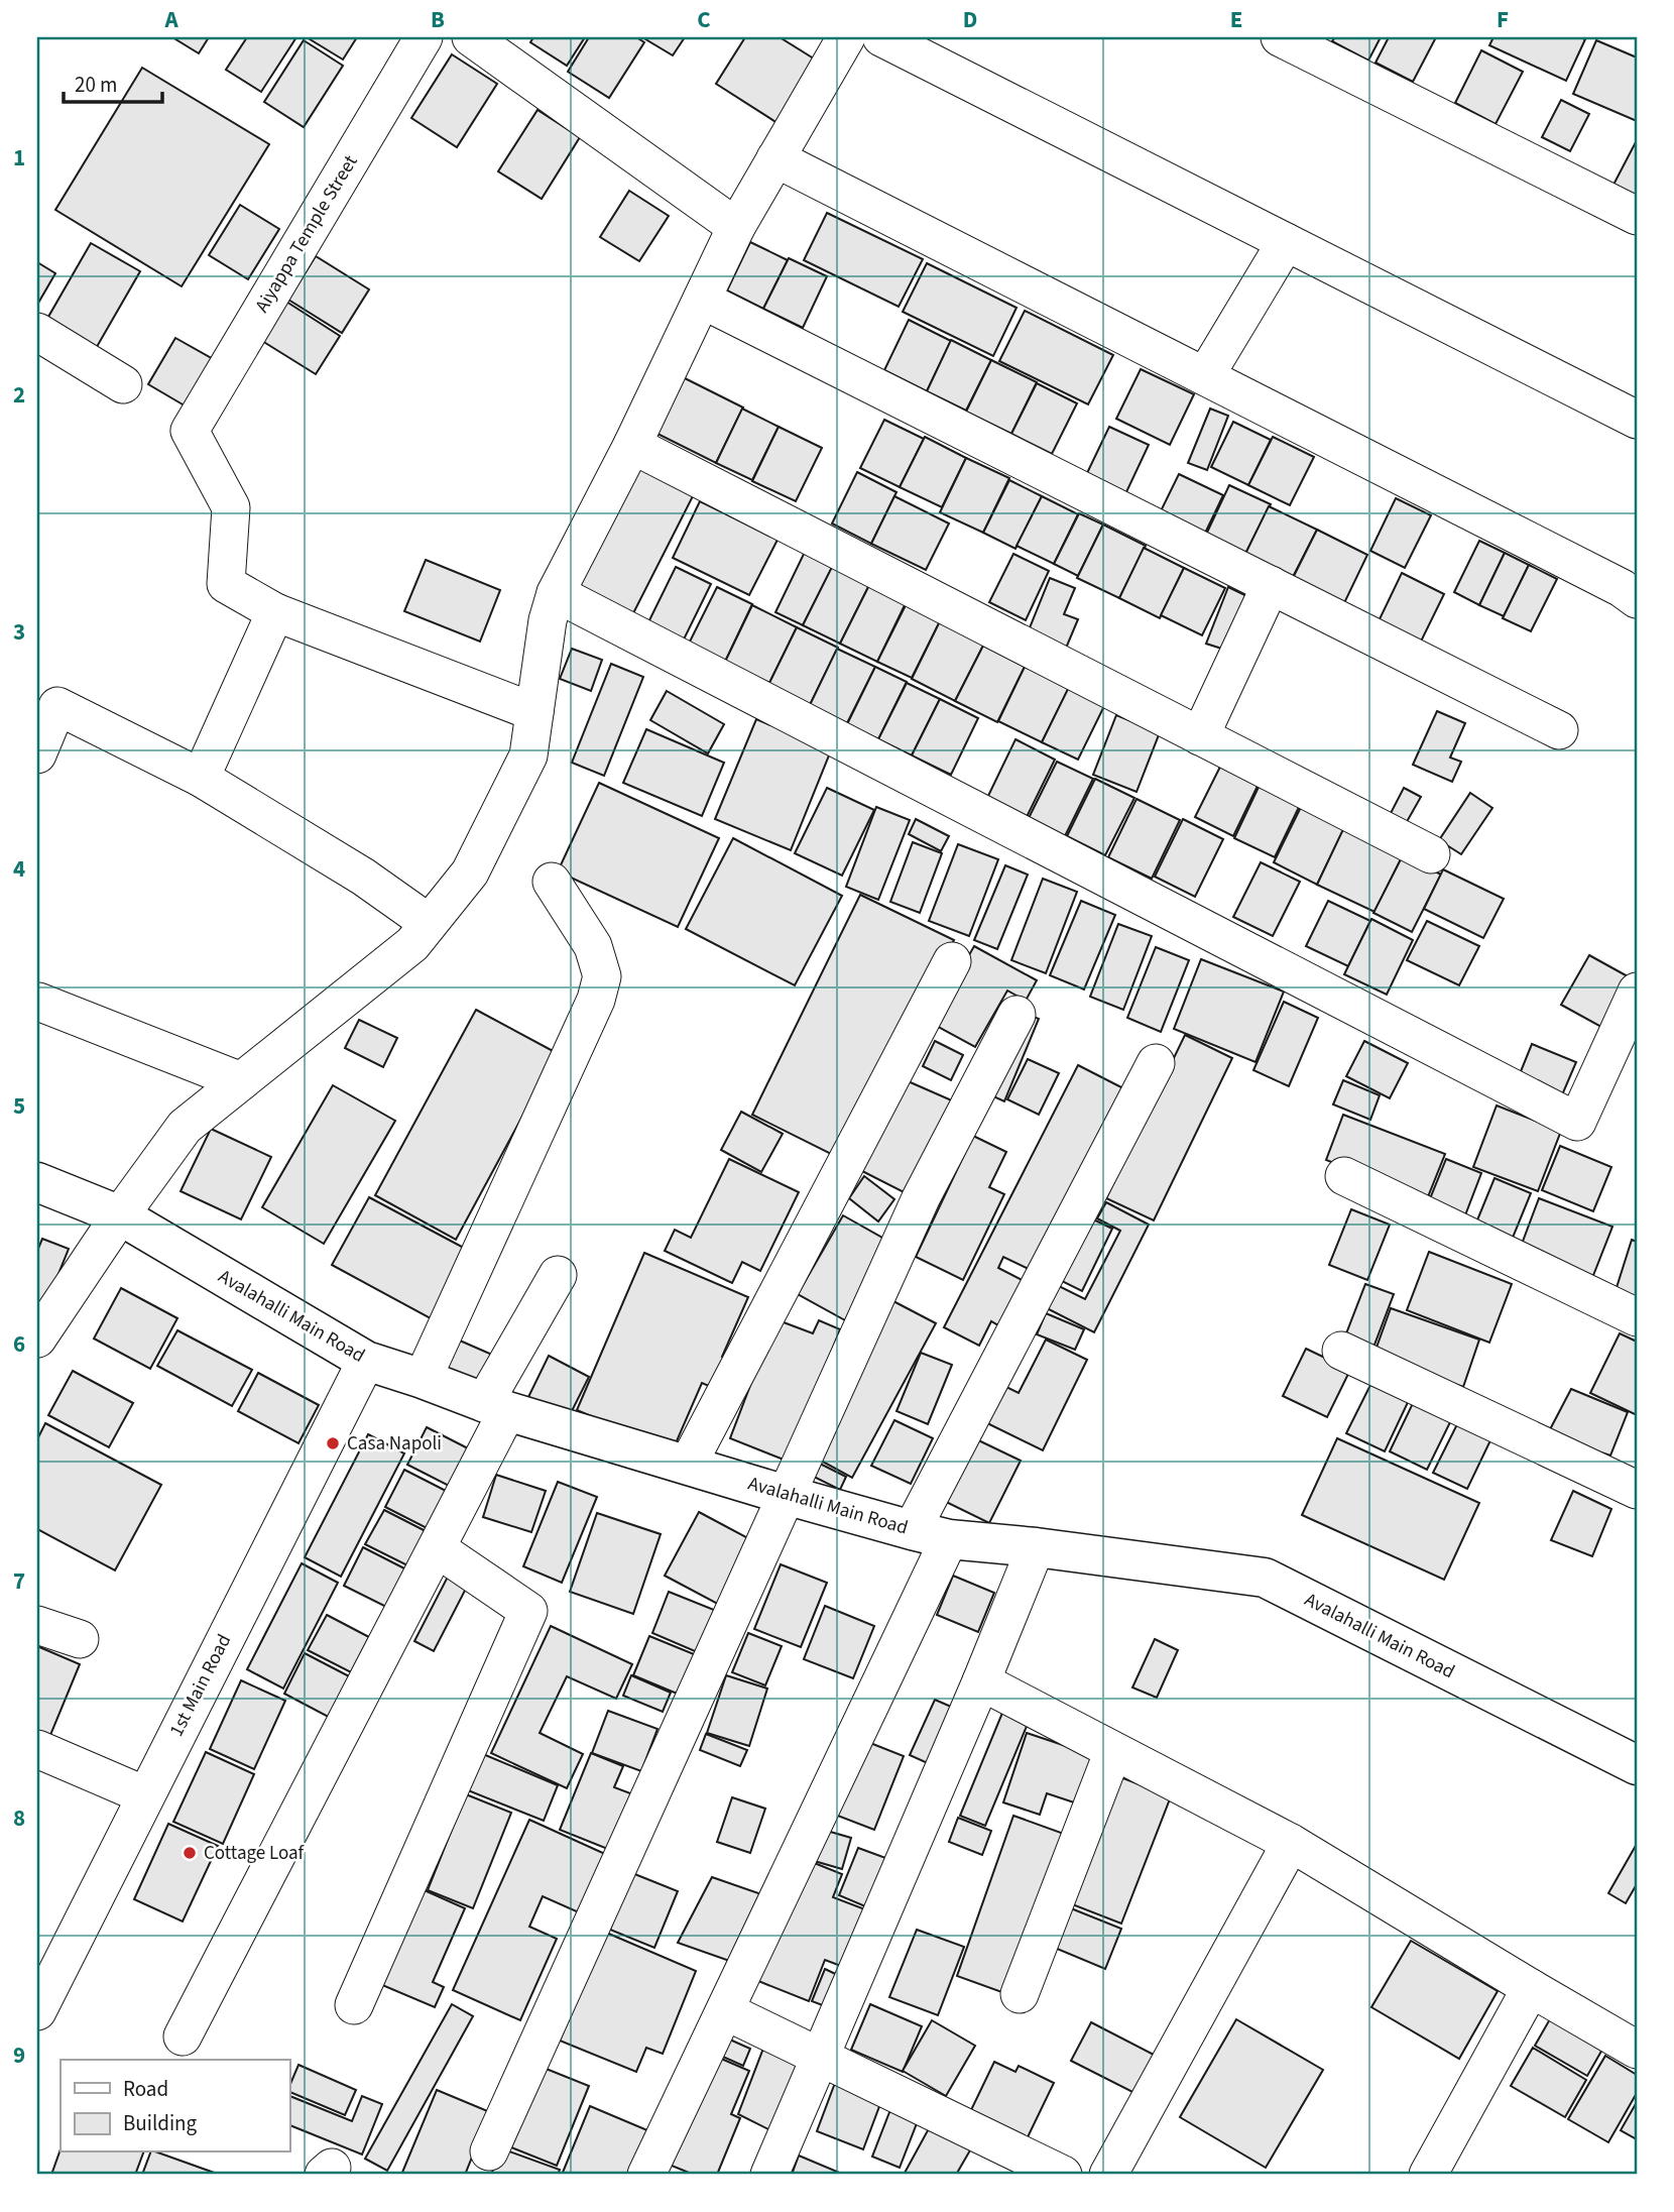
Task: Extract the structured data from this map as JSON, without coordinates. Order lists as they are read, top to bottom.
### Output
{
  "streets": {
    "main road": ["Avalahalli Main Road"],
    "street": ["Aiyappa Temple Street", "1st Main Road"]
  },
  "crossings": [
    ["Avalahalli Main Road", "1st Main Road"]
  ],
  "places": ["Casa Napoli", "Cottage Loaf"],
  "legend": ["Road", "Building"],
  "scale_bar": "20 m",
  "grid": {
    "columns": [
      "A",
      "B",
      "C",
      "D",
      "E",
      "F"
    ],
    "rows": [
      "1",
      "2",
      "3",
      "4",
      "5",
      "6",
      "7",
      "8",
      "9"
    ]
  }
}
